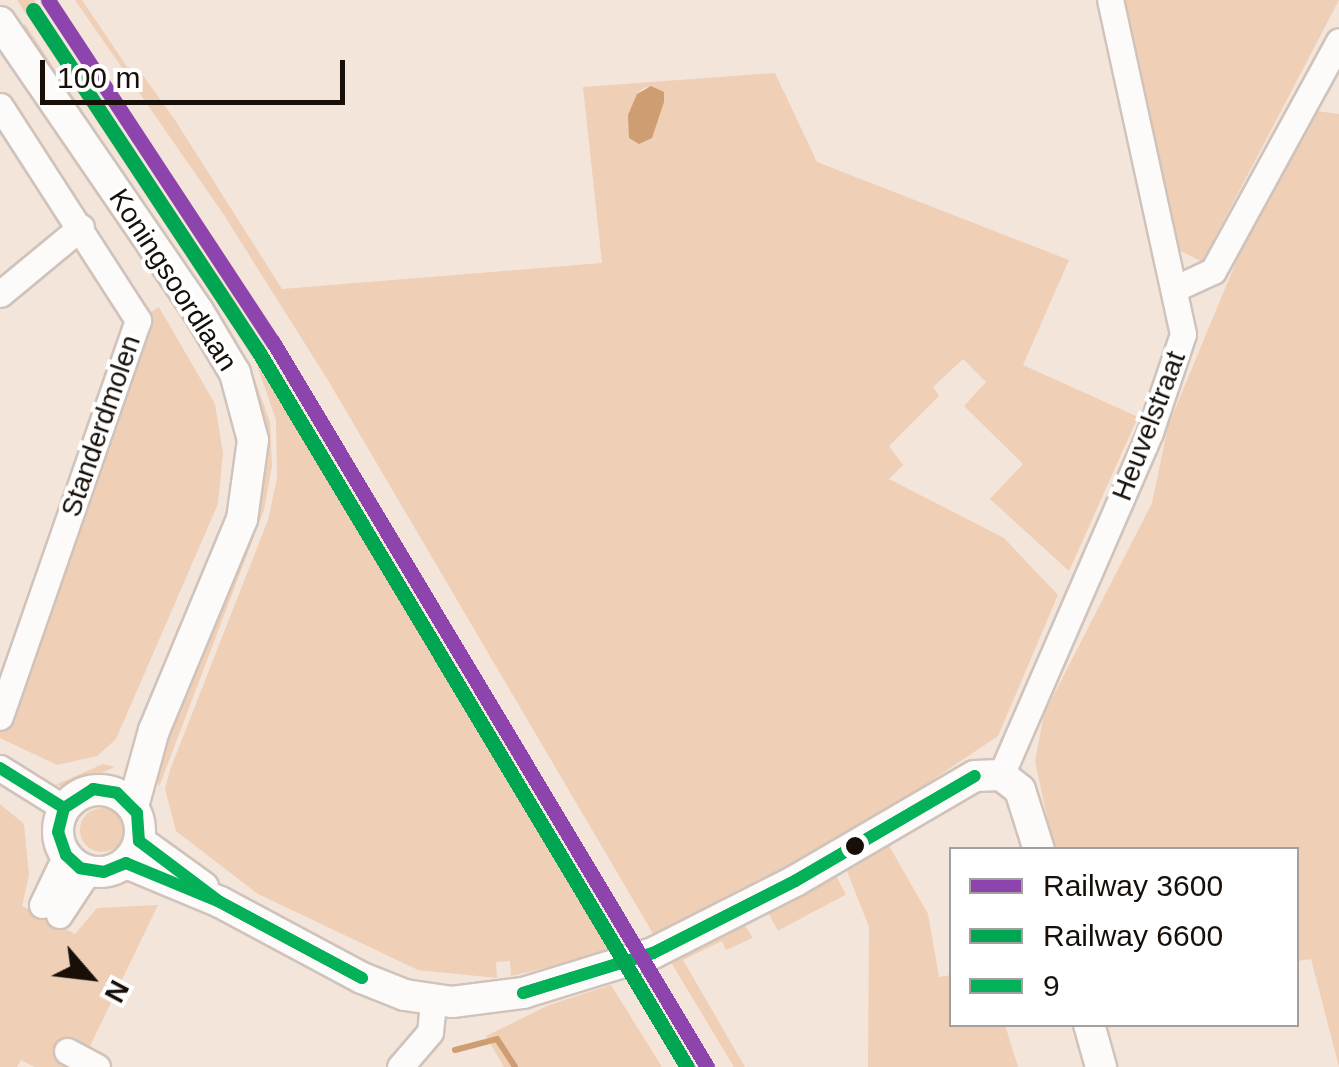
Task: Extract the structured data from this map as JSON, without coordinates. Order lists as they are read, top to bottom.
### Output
{
  "streets": {
    "street": ["Koningsoordlaan", "Standerdmolen", "Heuvelstraat"]
  },
  "lines": ["rail line 3600", "rail line 6600", "transit line 9"],
  "legend": ["Railway 3600", "Railway 6600", "9"],
  "scale_bar": "100 m",
  "north": "bottom right"
}
